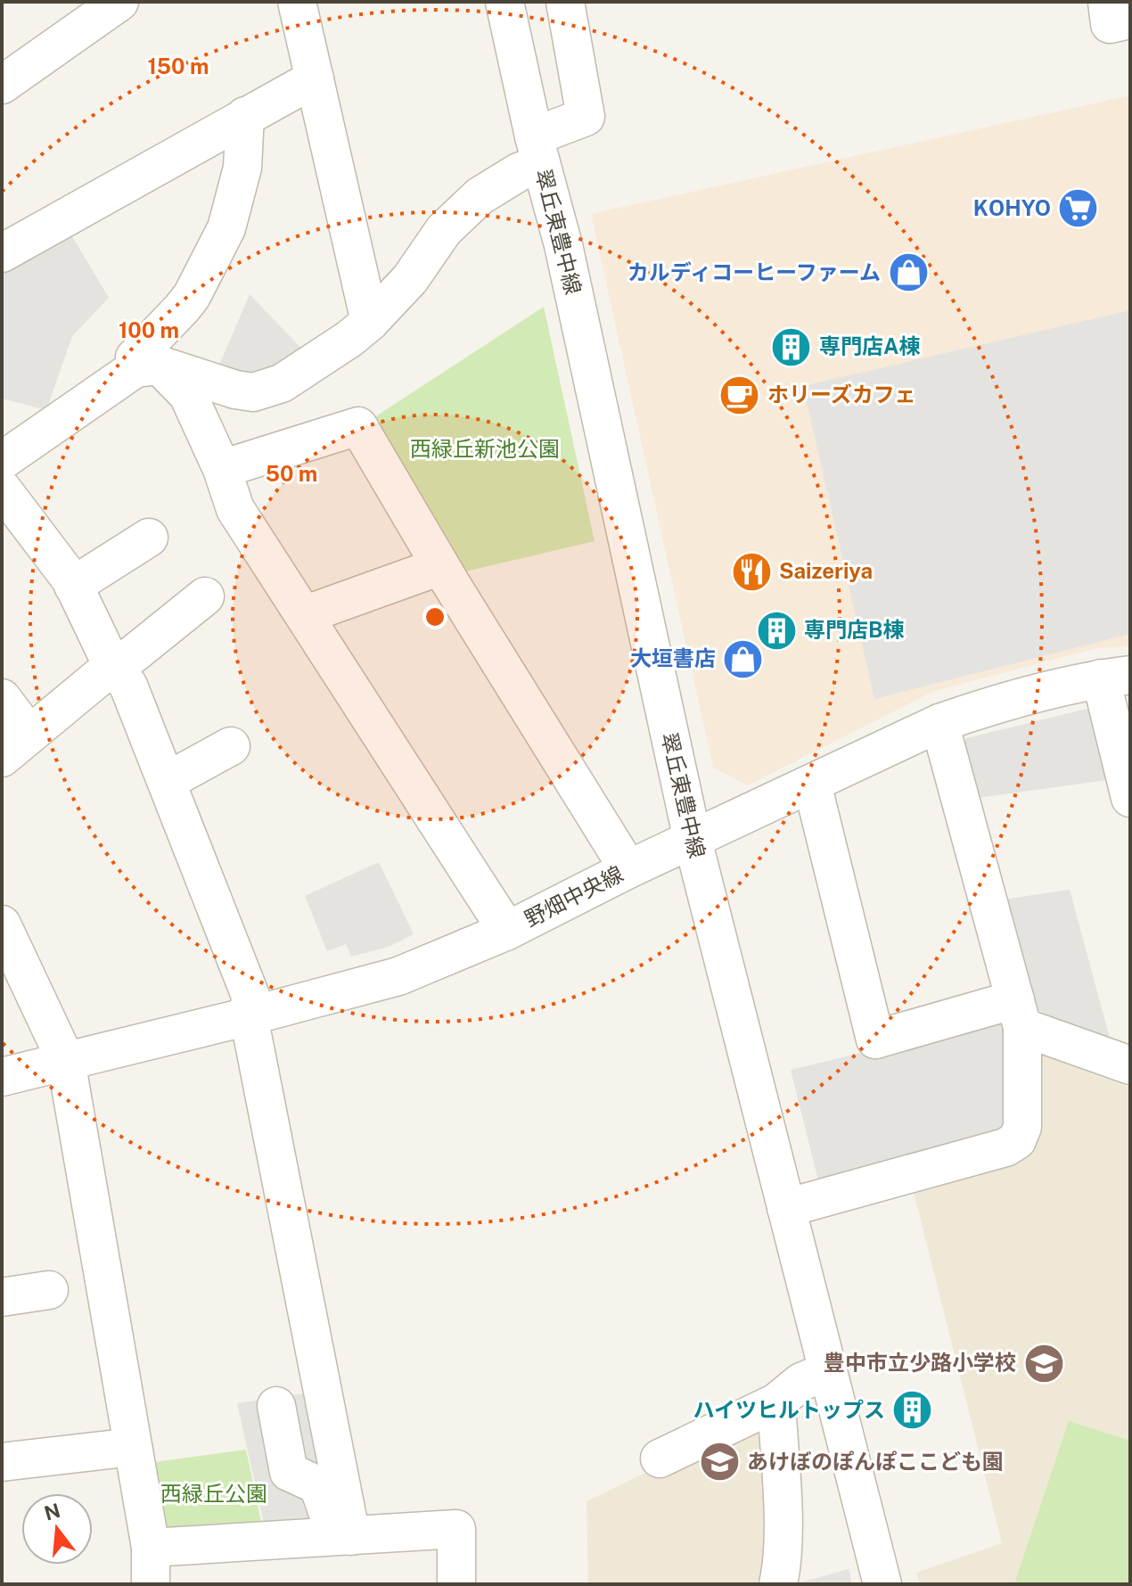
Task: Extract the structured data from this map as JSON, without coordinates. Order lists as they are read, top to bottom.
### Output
{
  "streets": {
    "street": ["翠丘東豊中線", "野畑中央線"]
  },
  "crossings": [
    ["翠丘東豊中線", "野畑中央線"]
  ],
  "parks": ["西緑丘新池公園", "西緑丘公園"],
  "places": {
    "supermarket": ["KOHYO"],
    "shop": ["カルディコーヒーファーム", "大垣書店"],
    "building": ["専門店A棟", "専門店B棟", "ハイツヒルトップス"],
    "cafe": ["ホリーズカフェ"],
    "restaurant": ["Saizeriya"],
    "school or university": ["豊中市立少路小学校", "あけぼのぽんぽここども園"]
  },
  "north": "top",
  "rings": ["150 m", "100 m", "50 m"]
}
